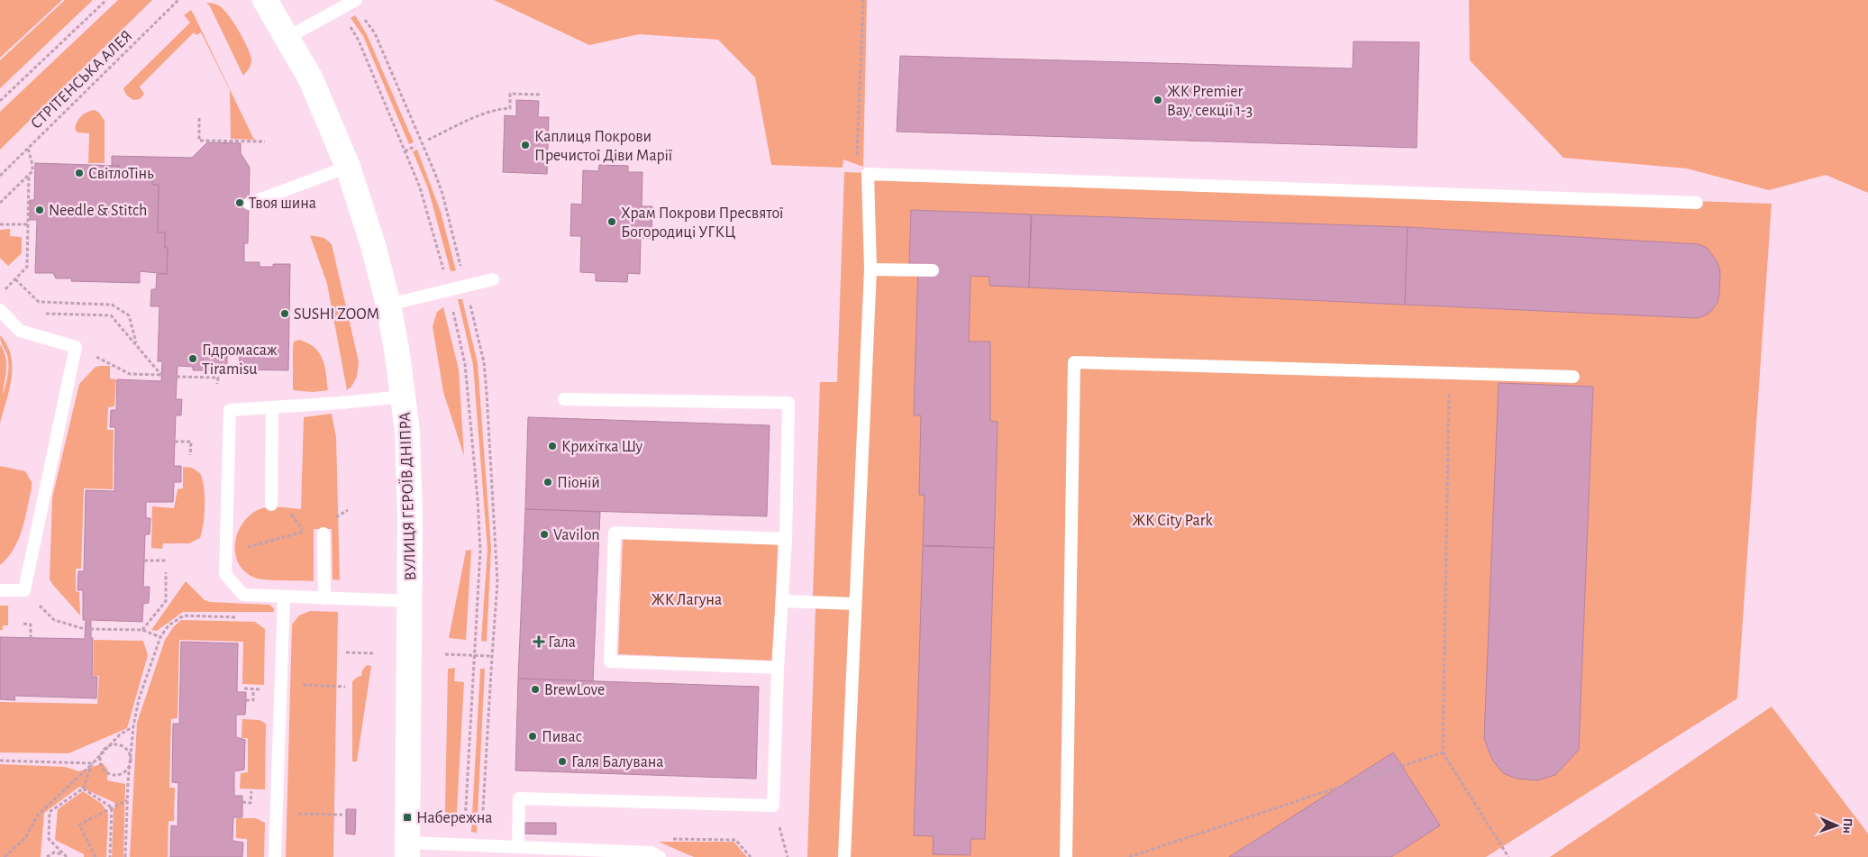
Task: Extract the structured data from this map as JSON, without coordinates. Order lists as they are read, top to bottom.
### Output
{
  "streets": {
    "main road": ["ВУЛИЦЯ ГЕРОЇВ ДНІПРА"],
    "path": ["СТРІТЕНСЬКА АЛЕЯ"]
  },
  "parks": ["ЖК City Park", "ЖК Лагуна"],
  "places": {
    "other": [
      "ЖК Premier Bay, секції 1-3",
      "Каплиця Покрови Пречистої Діви Марії",
      "СвітлоТінь",
      "Твоя шина",
      "Needle & Stitch",
      "Храм Покрови Пресвятої Богородиці УГКЦ",
      "SUSHI ZOOM",
      "Гідромасаж Tiramisu",
      "Крихітка Шу",
      "Піоній",
      "Vavilon",
      "BrewLove",
      "Пивас",
      "Галя Балувана"
    ],
    "health": ["Гала"],
    "transit": ["Набережна"]
  },
  "north": "right"
}
